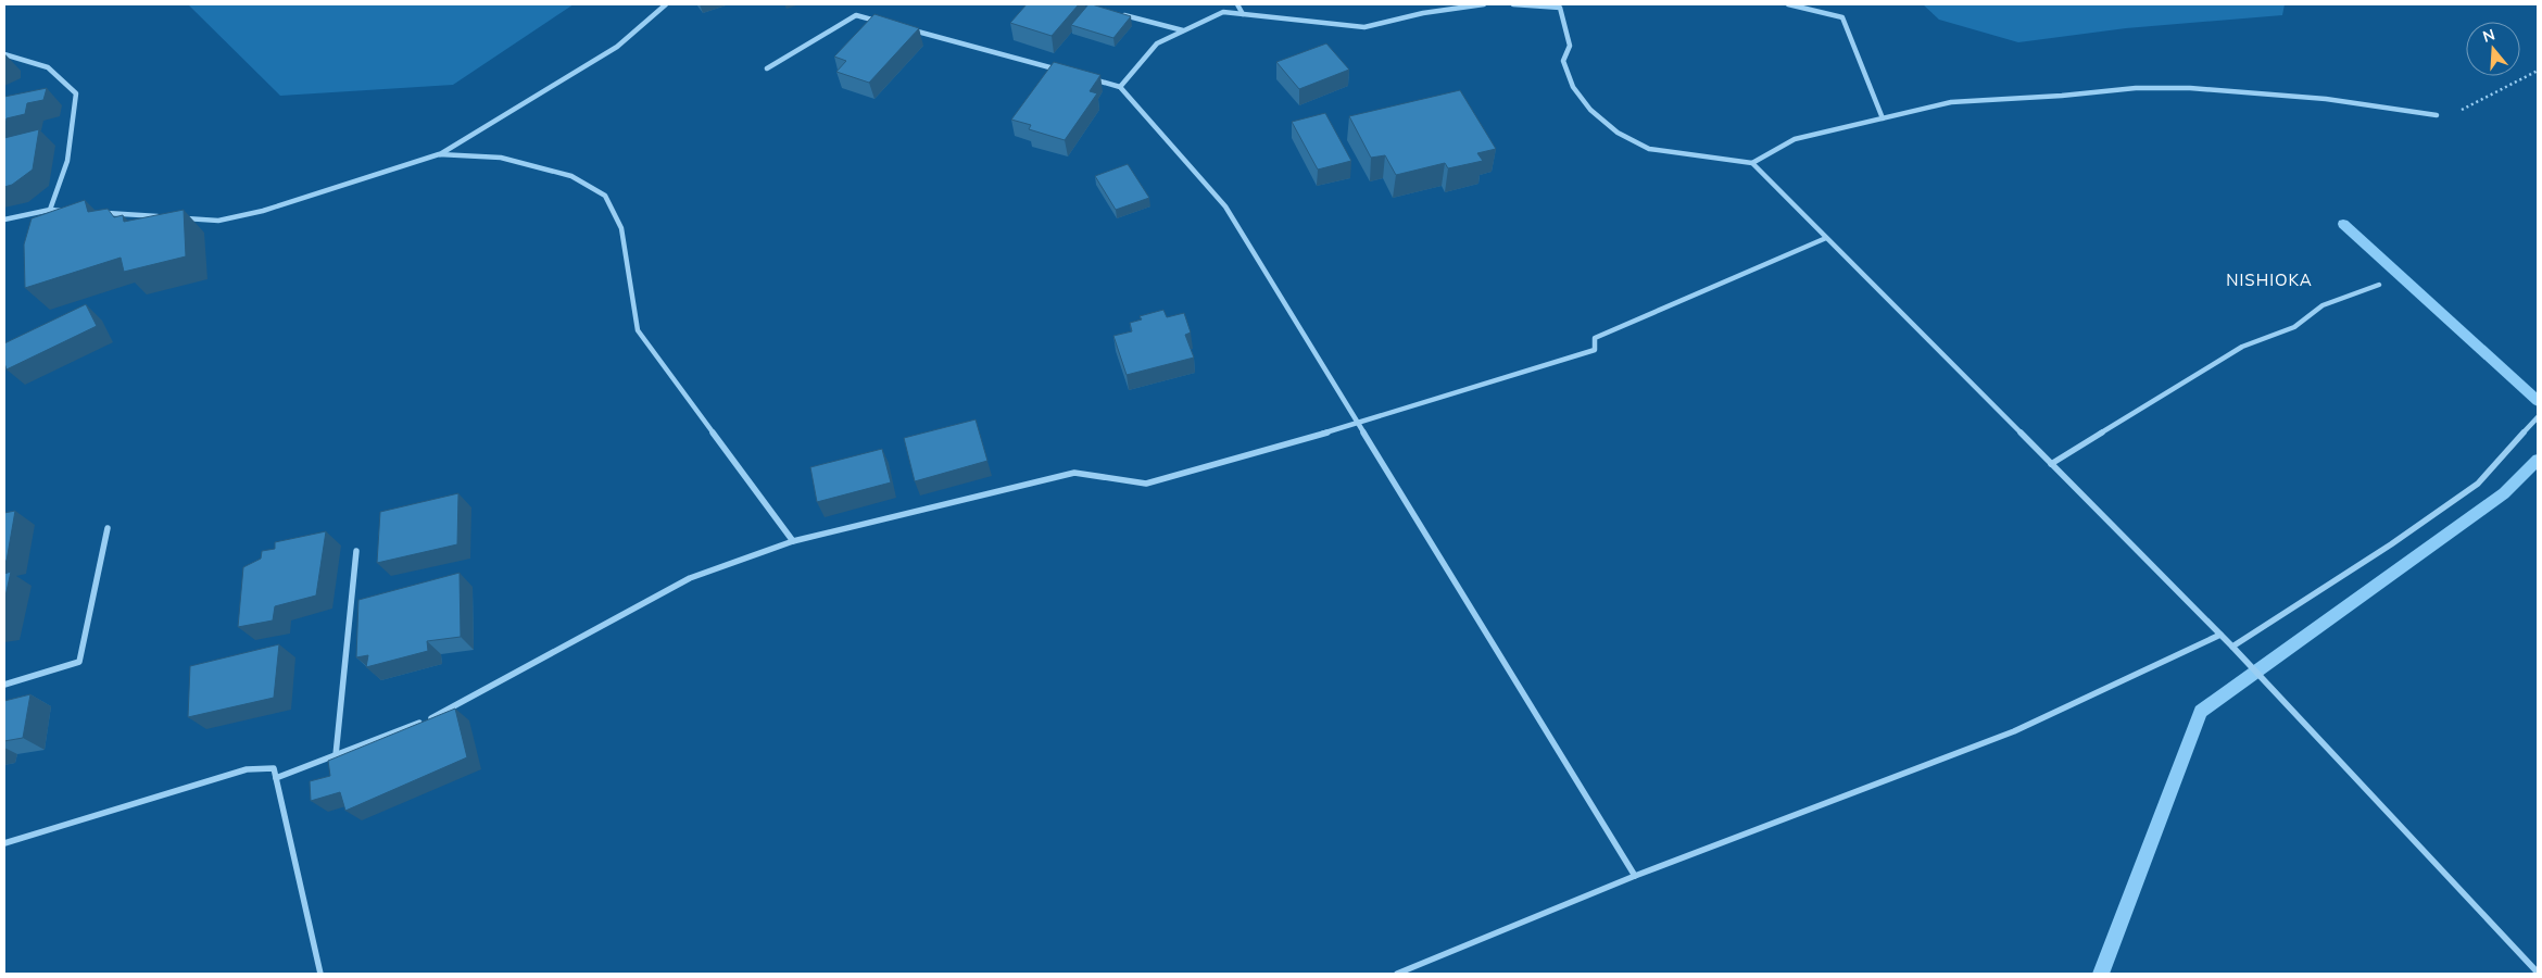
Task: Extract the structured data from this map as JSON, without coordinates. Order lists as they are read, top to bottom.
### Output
{
  "districts": ["NISHIOKA"],
  "north": "top"
}
